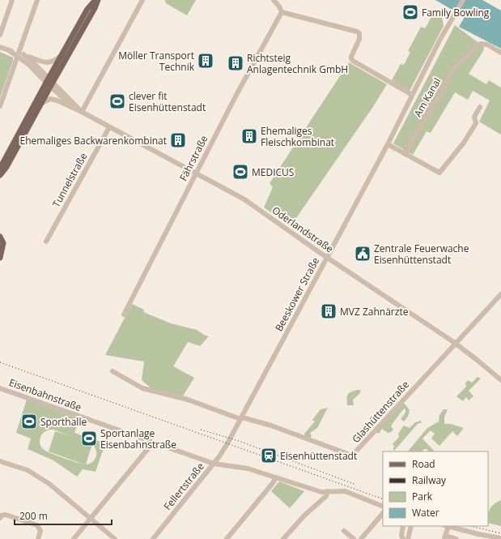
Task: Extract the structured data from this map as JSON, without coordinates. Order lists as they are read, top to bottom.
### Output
{
  "streets": {
    "street": [
      "Am Kanal",
      "Fährstraße",
      "Tunnelstraße",
      "Oderlandstraße",
      "Beeskower Straße",
      "Eisenbahnstraße",
      "Glashüttenstraße",
      "Fellertstraße"
    ]
  },
  "crossings": [
    ["Fährstraße", "Oderlandstraße"],
    ["Tunnelstraße", "Oderlandstraße"],
    ["Oderlandstraße", "Beeskower Straße"],
    ["Oderlandstraße", "Glashüttenstraße"],
    ["Beeskower Straße", "Glashüttenstraße"],
    ["Beeskower Straße", "Fellertstraße"],
    ["Eisenbahnstraße", "Fellertstraße"]
  ],
  "places": {
    "sports": [
      "Family Bowling",
      "clever fit Eisenhüttenstadt",
      "MEDICUS",
      "Sporthalle",
      "Sportanlage Eisenbahnstraße"
    ],
    "building": [
      "Möller Transport Technik",
      "Richtsteig Anlagentechnik GmbH",
      "Ehemaliges Fleischkombinat",
      "Ehemaliges Backwarenkombinat",
      "MVZ Zahnärzte"
    ],
    "public building": ["Zentrale Feuerwache Eisenhüttenstadt"],
    "station": ["Eisenhüttenstadt"]
  },
  "legend": [
    "Road",
    "Railway",
    "Park",
    "Water"
  ],
  "scale_bar": "200 m"
}
